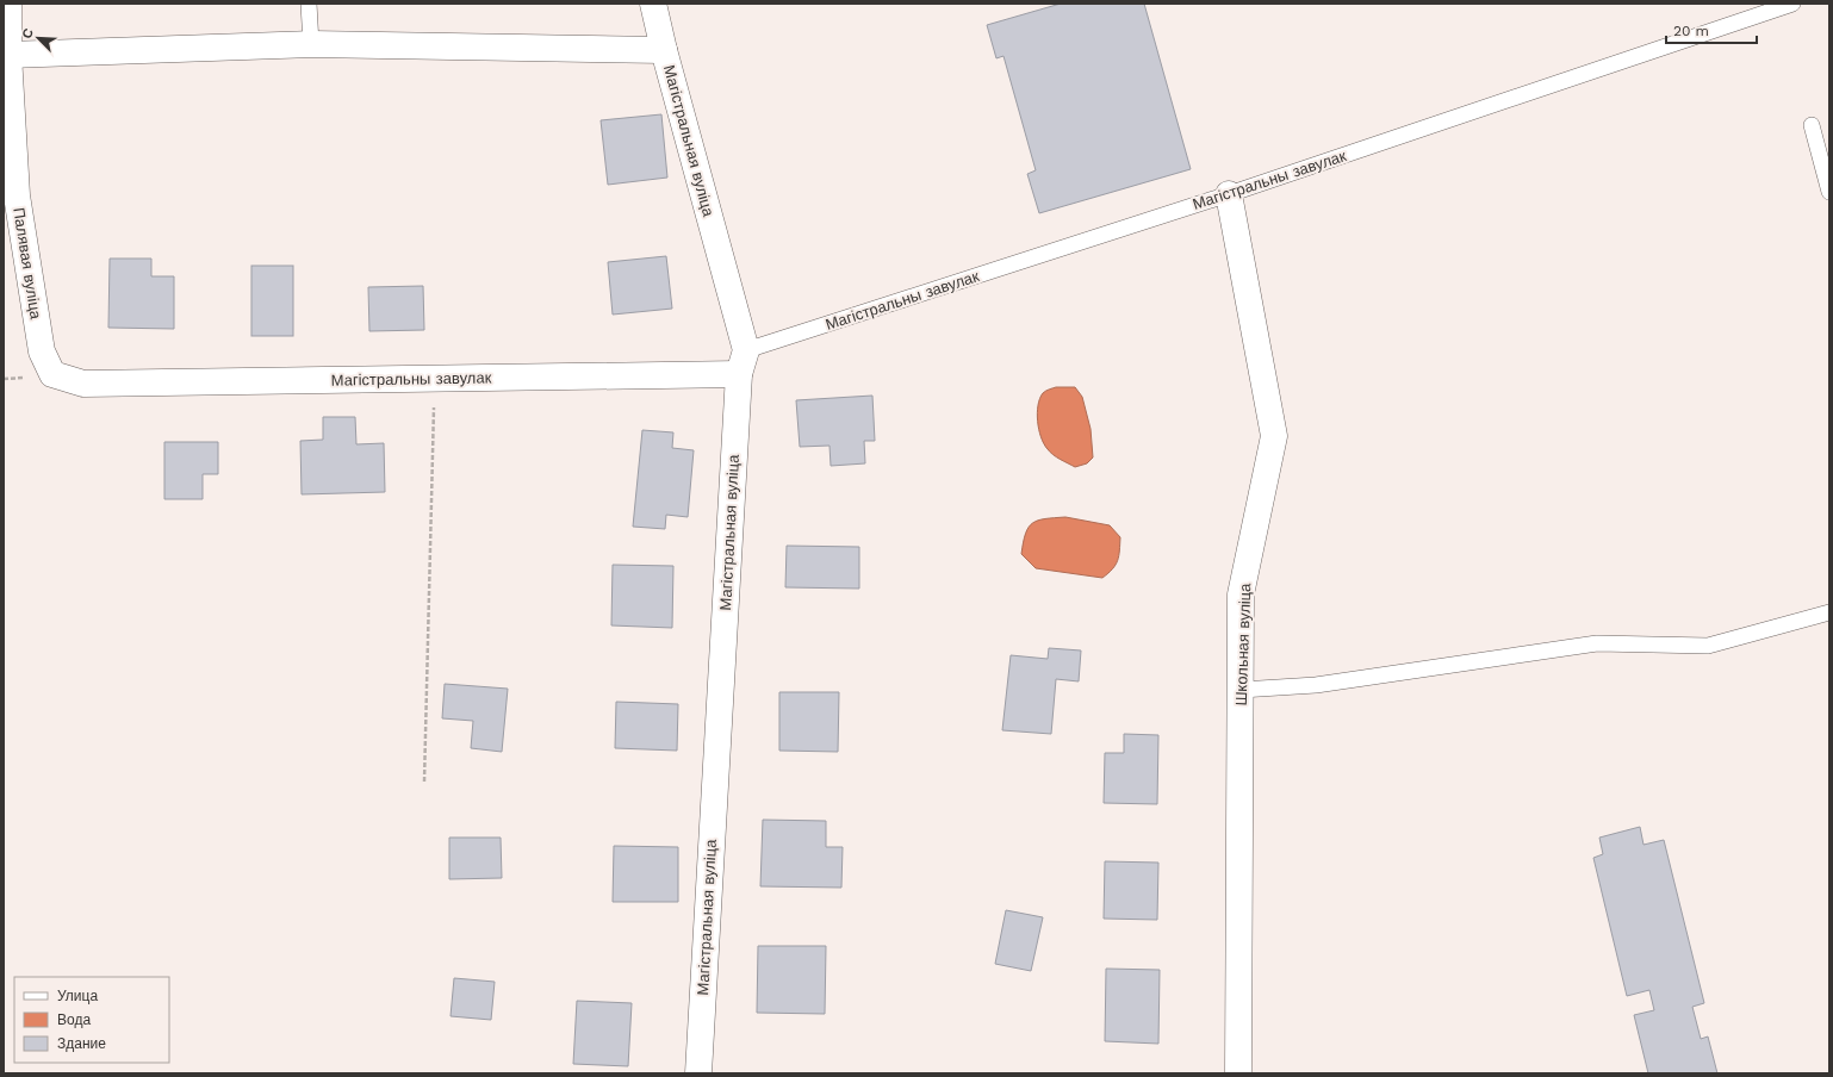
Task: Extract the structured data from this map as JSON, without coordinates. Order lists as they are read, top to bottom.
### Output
{
  "streets": {
    "street": [
      "Магістральная вуліца",
      "Магістральны завулак",
      "Палявая вуліца",
      "Школьная вуліца"
    ]
  },
  "crossings": [
    ["Магістральная вуліца", "Магістральны завулак"],
    ["Магістральны завулак", "Палявая вуліца"],
    ["Магістральны завулак", "Школьная вуліца"]
  ],
  "legend": ["Улица", "Вода", "Здание"],
  "scale_bar": "20 m",
  "north": "top left"
}
